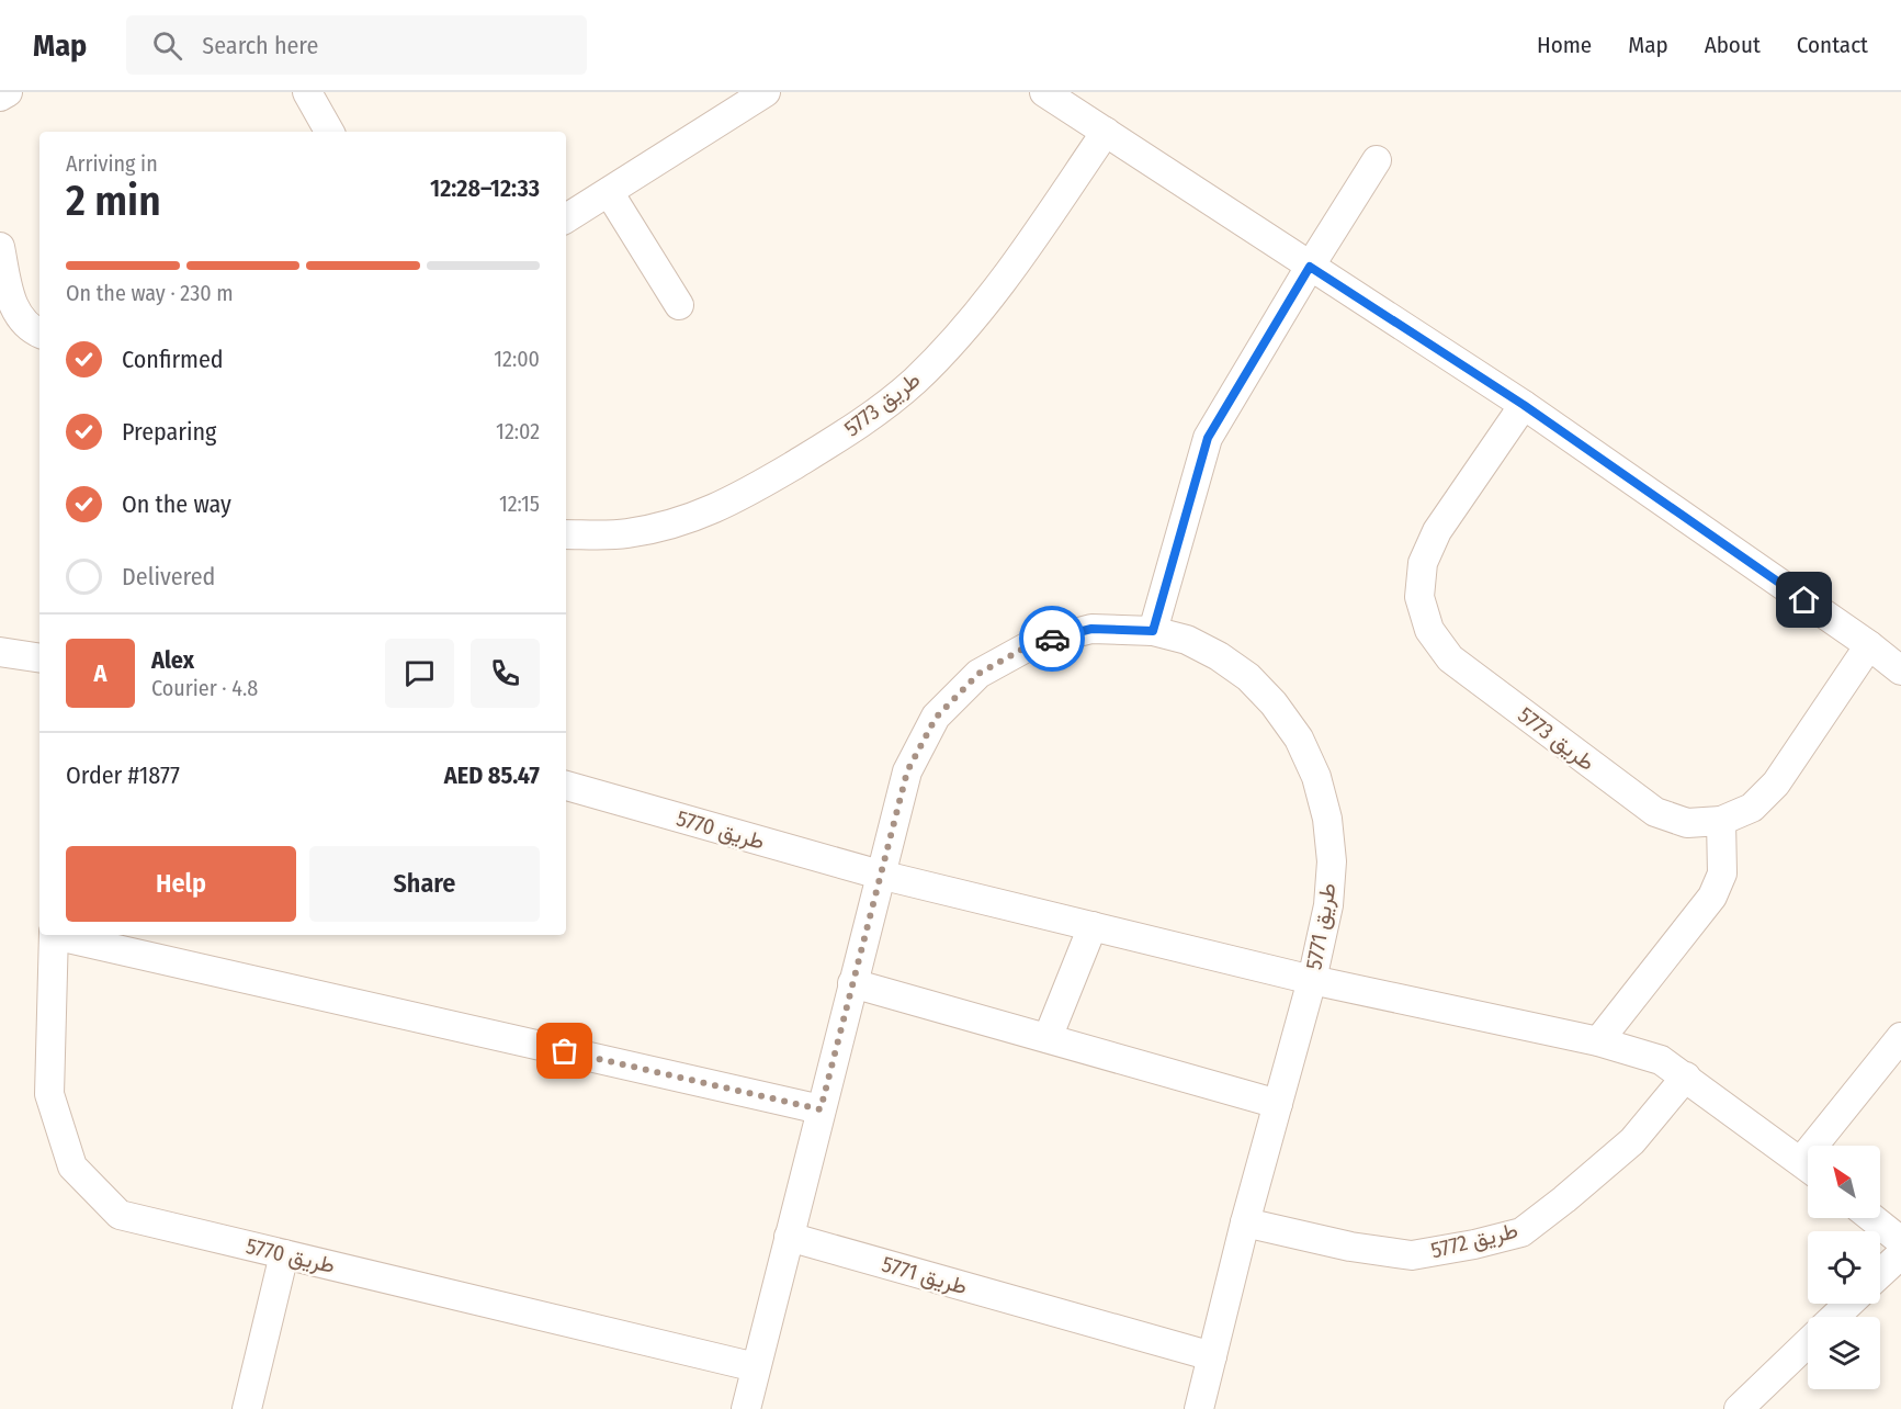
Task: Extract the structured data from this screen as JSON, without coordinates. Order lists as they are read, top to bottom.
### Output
{
  "streets": {
    "street": [
      "طريق 5773",
      "طريق 5770",
      "طريق 5771",
      "طريق 5772"
    ]
  },
  "crossings": [
    ["طريق 5770", "طريق 5771"],
    ["طريق 5771", "طريق 5772"]
  ],
  "north": "top left",
  "page": {
    "header": "Map",
    "search": "Search here",
    "nav": [
      "Home",
      "Map",
      "About",
      "Contact"
    ],
    "heading": ["2 min", "Arriving in", "12:28–12:33"],
    "panel": [
      "Alex",
      "Courier · 4.8",
      "Order #1877",
      "AED 85.47"
    ],
    "bar": "On the way · 230 m",
    "list": [
      ["Confirmed", "12:00"],
      ["Preparing", "12:02"],
      ["On the way", "12:15"],
      "Delivered"
    ],
    "round": "A",
    "buttons": ["Help", "Share"]
  }
}
